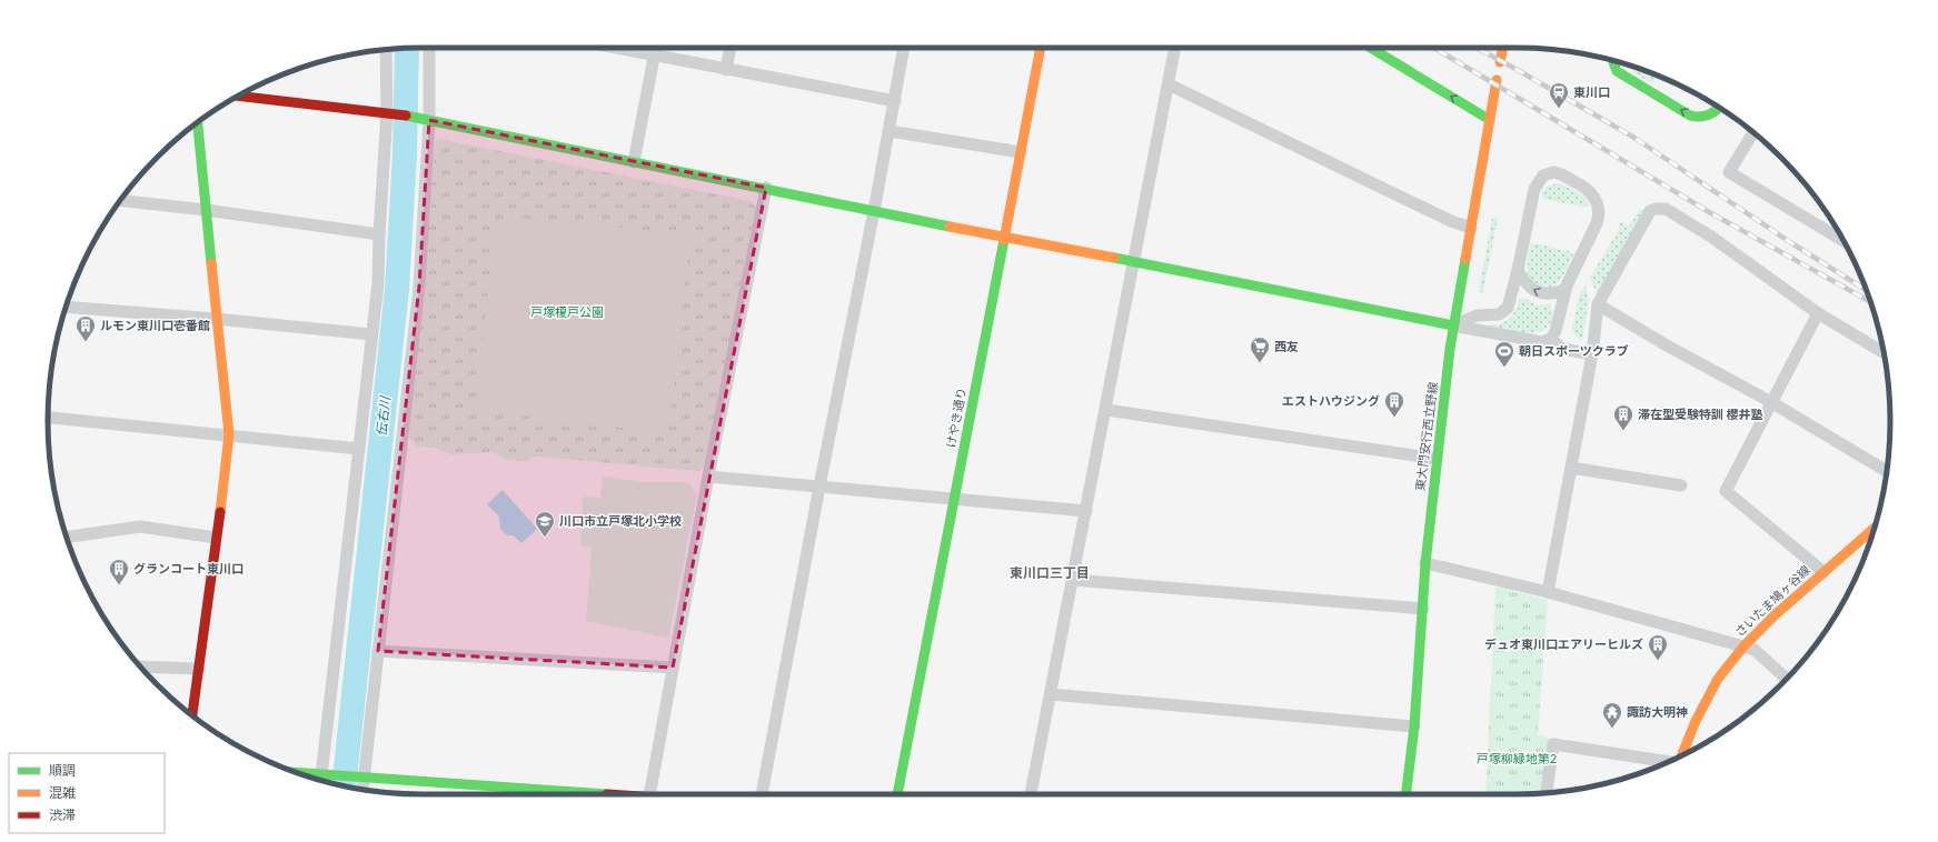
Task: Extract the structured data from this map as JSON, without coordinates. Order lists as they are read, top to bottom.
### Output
{
  "streets": {
    "street": ["けやき通り", "東大門安行西立野線", "さいたま鳩ヶ谷線"]
  },
  "districts": ["東川口三丁目"],
  "water": ["伝右川"],
  "parks": ["戸塚榎戸公園", "戸塚柳緑地第2"],
  "places": {
    "station": ["東川口"],
    "building": [
      "ルモン東川口壱番館",
      "エストハウジング",
      "滞在型受験特訓 櫻井塾",
      "グランコート東川口",
      "デュオ東川口エアリーヒルズ"
    ],
    "supermarket": ["西友"],
    "sports": ["朝日スポーツクラブ"],
    "school or university": ["川口市立戸塚北小学校"],
    "temple": ["諏訪大明神"]
  },
  "legend": ["順調", "混雑", "渋滞"]
}
